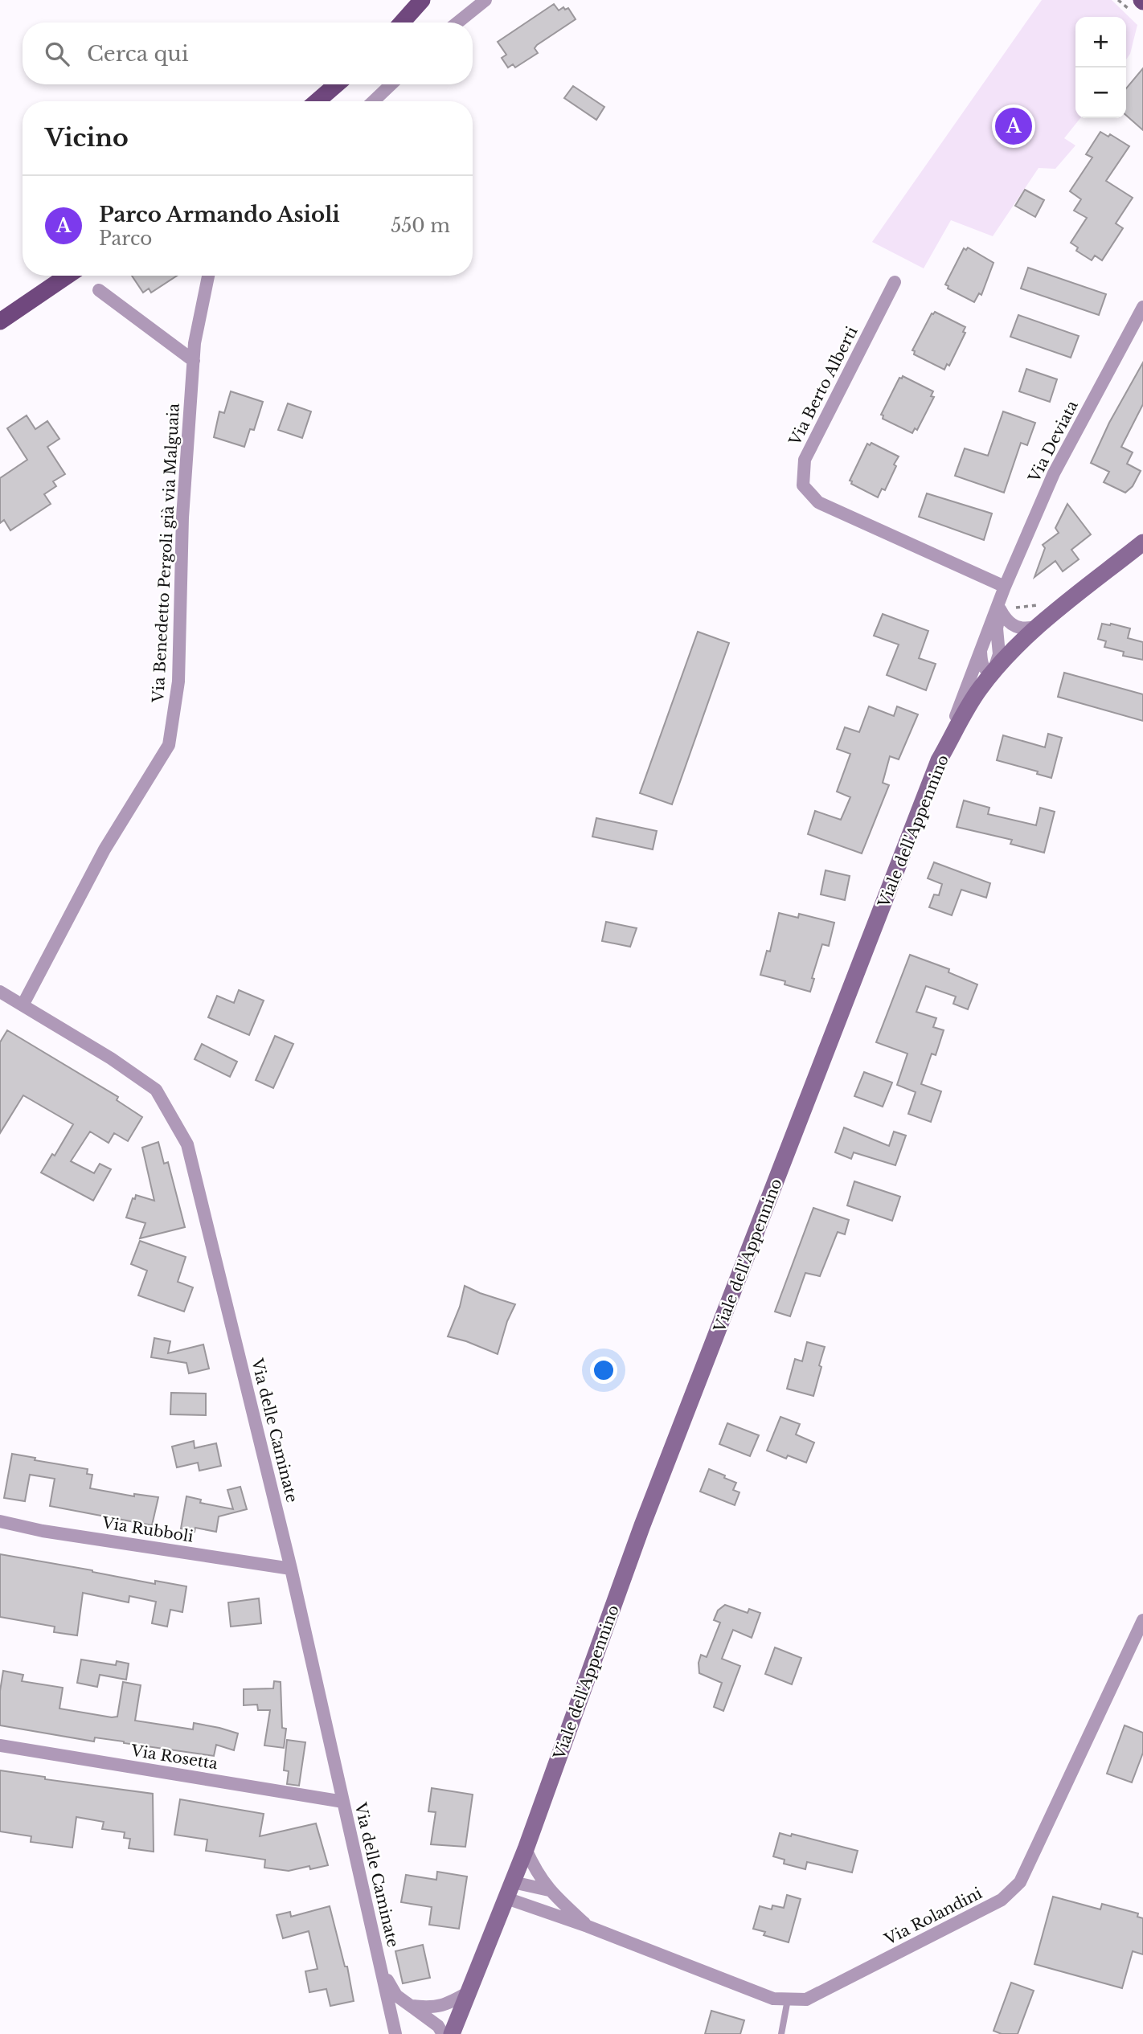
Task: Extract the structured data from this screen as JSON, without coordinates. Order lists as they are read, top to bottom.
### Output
{
  "streets": {
    "main road": ["Viale dell'Appennino"],
    "street": [
      "Via Berto Alberti",
      "Via Deviata",
      "Via Benedetto Pergoli già via Malguaia",
      "Via delle Caminate",
      "Via Rubboli",
      "Via Rosetta",
      "Via Rolandini"
    ]
  },
  "crossings": [
    ["Via Berto Alberti", "Via Deviata"],
    ["Via Deviata", "Viale dell'Appennino"],
    ["Via Benedetto Pergoli già via Malguaia", "Via delle Caminate"],
    ["Viale dell'Appennino", "Via Rolandini"],
    ["Via delle Caminate", "Via Rubboli"],
    ["Via delle Caminate", "Via Rosetta"]
  ],
  "page": {
    "map_buttons": ["+", "−"],
    "search": "Cerca qui",
    "heading": "Vicino",
    "pins": "A",
    "list": [
      {
        "mark": "A",
        "name": "Parco Armando Asioli",
        "note": "Parco",
        "value": "550 m"
      }
    ]
  }
}
